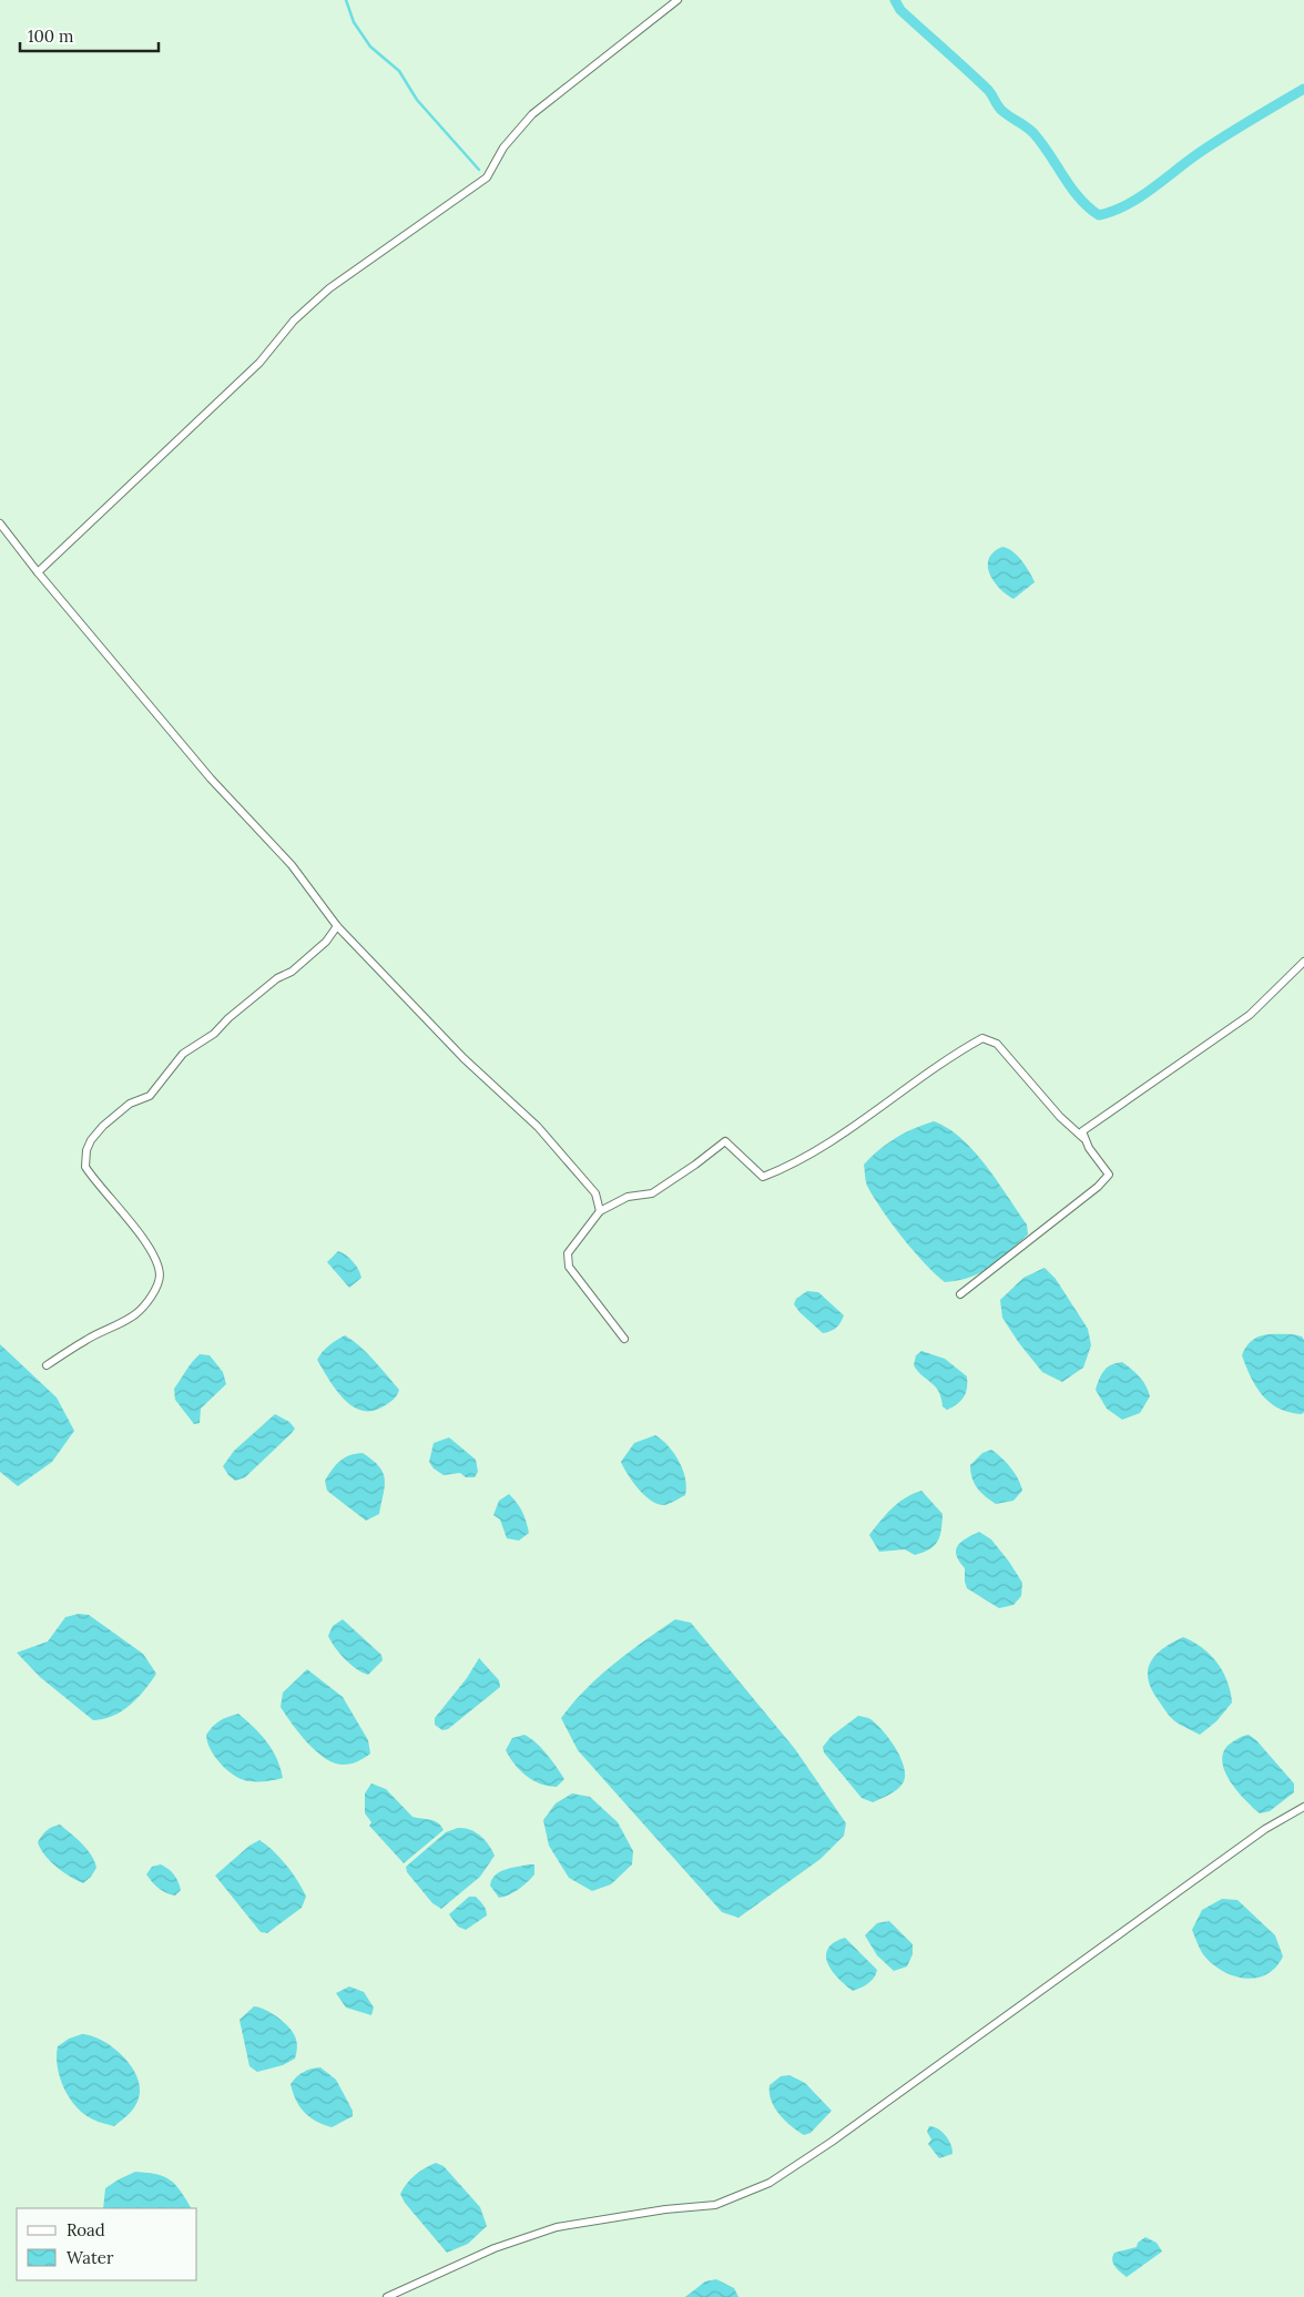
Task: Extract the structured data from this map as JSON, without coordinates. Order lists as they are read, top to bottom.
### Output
{
  "legend": ["Road", "Water"],
  "scale_bar": "100 m"
}
